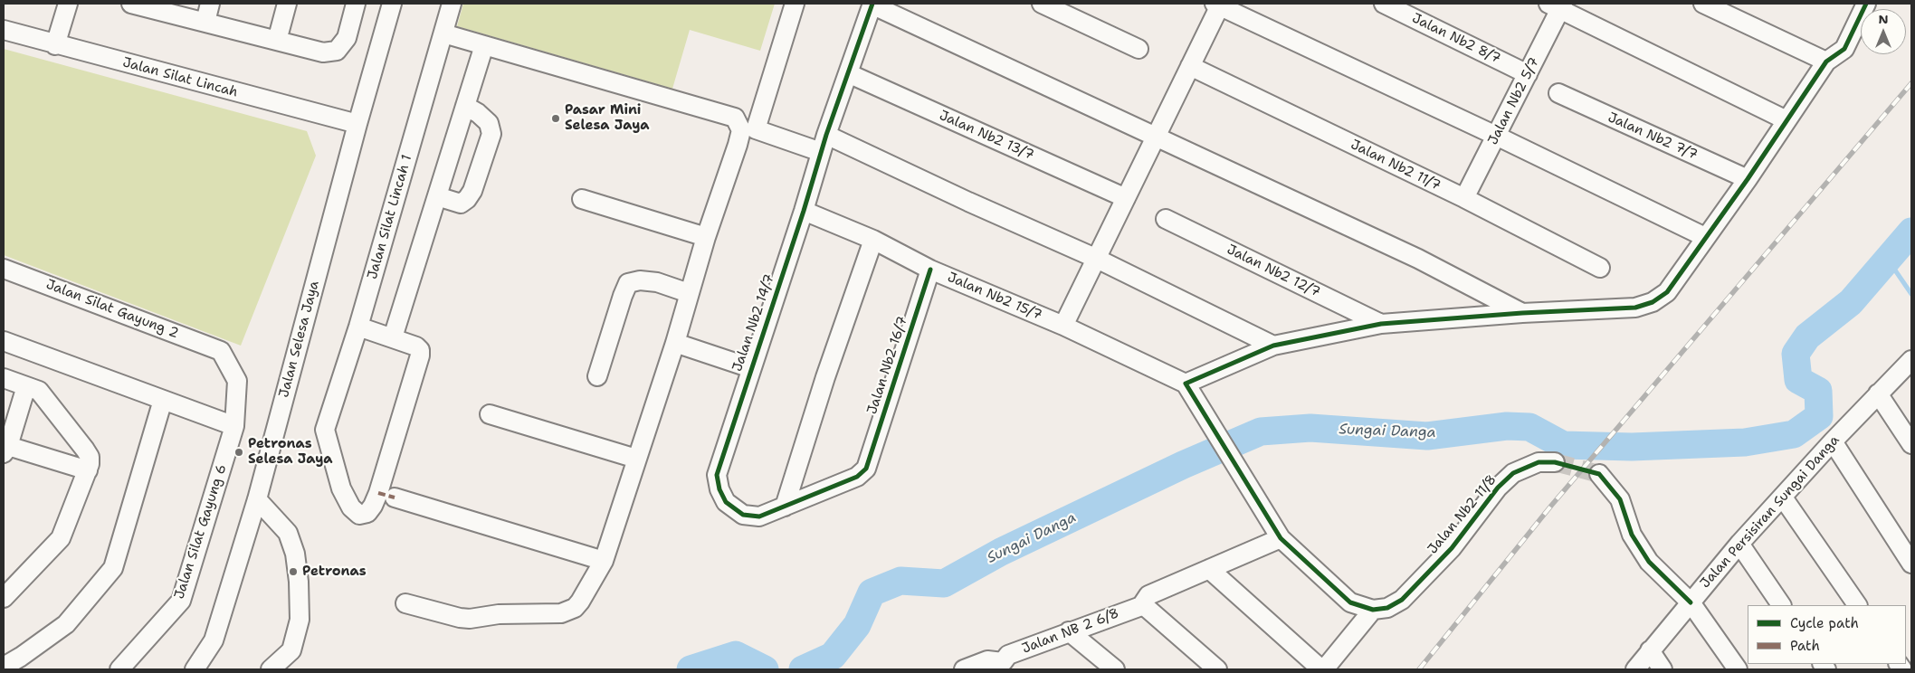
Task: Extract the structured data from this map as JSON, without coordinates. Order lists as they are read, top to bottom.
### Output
{
  "streets": {
    "street": [
      "Jalan Nb2 8/7",
      "Jalan Silat Lincah",
      "Jalan Nb2 5/7",
      "Jalan Nb2 13/7",
      "Jalan Nb2 7/7",
      "Jalan Nb2 11/7",
      "Jalan Silat Lincah 1",
      "Jalan Nb2 12/7",
      "Jalan Nb2 15/7",
      "Jalan Silat Gayung 2",
      "Jalan Nb2 14/7",
      "Jalan Selesa Jaya",
      "Jalan Nb2 16/7",
      "Jalan Persisiran Sungai Danga",
      "Jalan Nb2 11/8",
      "Jalan Silat Gayung 6",
      "Jalan NB 2 6/8"
    ]
  },
  "crossings": [
    ["Jalan Nb2 8/7", "Jalan Nb2 5/7"],
    ["Jalan Silat Lincah", "Jalan Selesa Jaya"],
    ["Jalan Nb2 5/7", "Jalan Nb2 11/7"],
    ["Jalan Nb2 13/7", "Jalan Nb2 14/7"],
    ["Jalan Nb2 15/7", "Jalan Nb2 14/7"],
    ["Jalan Nb2 15/7", "Jalan Nb2 16/7"],
    ["Jalan Silat Gayung 2", "Jalan Silat Gayung 6"],
    ["Jalan Nb2 14/7", "Jalan Nb2 16/7"]
  ],
  "water": ["Sungai Danga"],
  "places": ["Pasar Mini Selesa Jaya", "Petronas Selesa Jaya", "Petronas"],
  "legend": ["Cycle path", "Path"],
  "north": "top"
}
